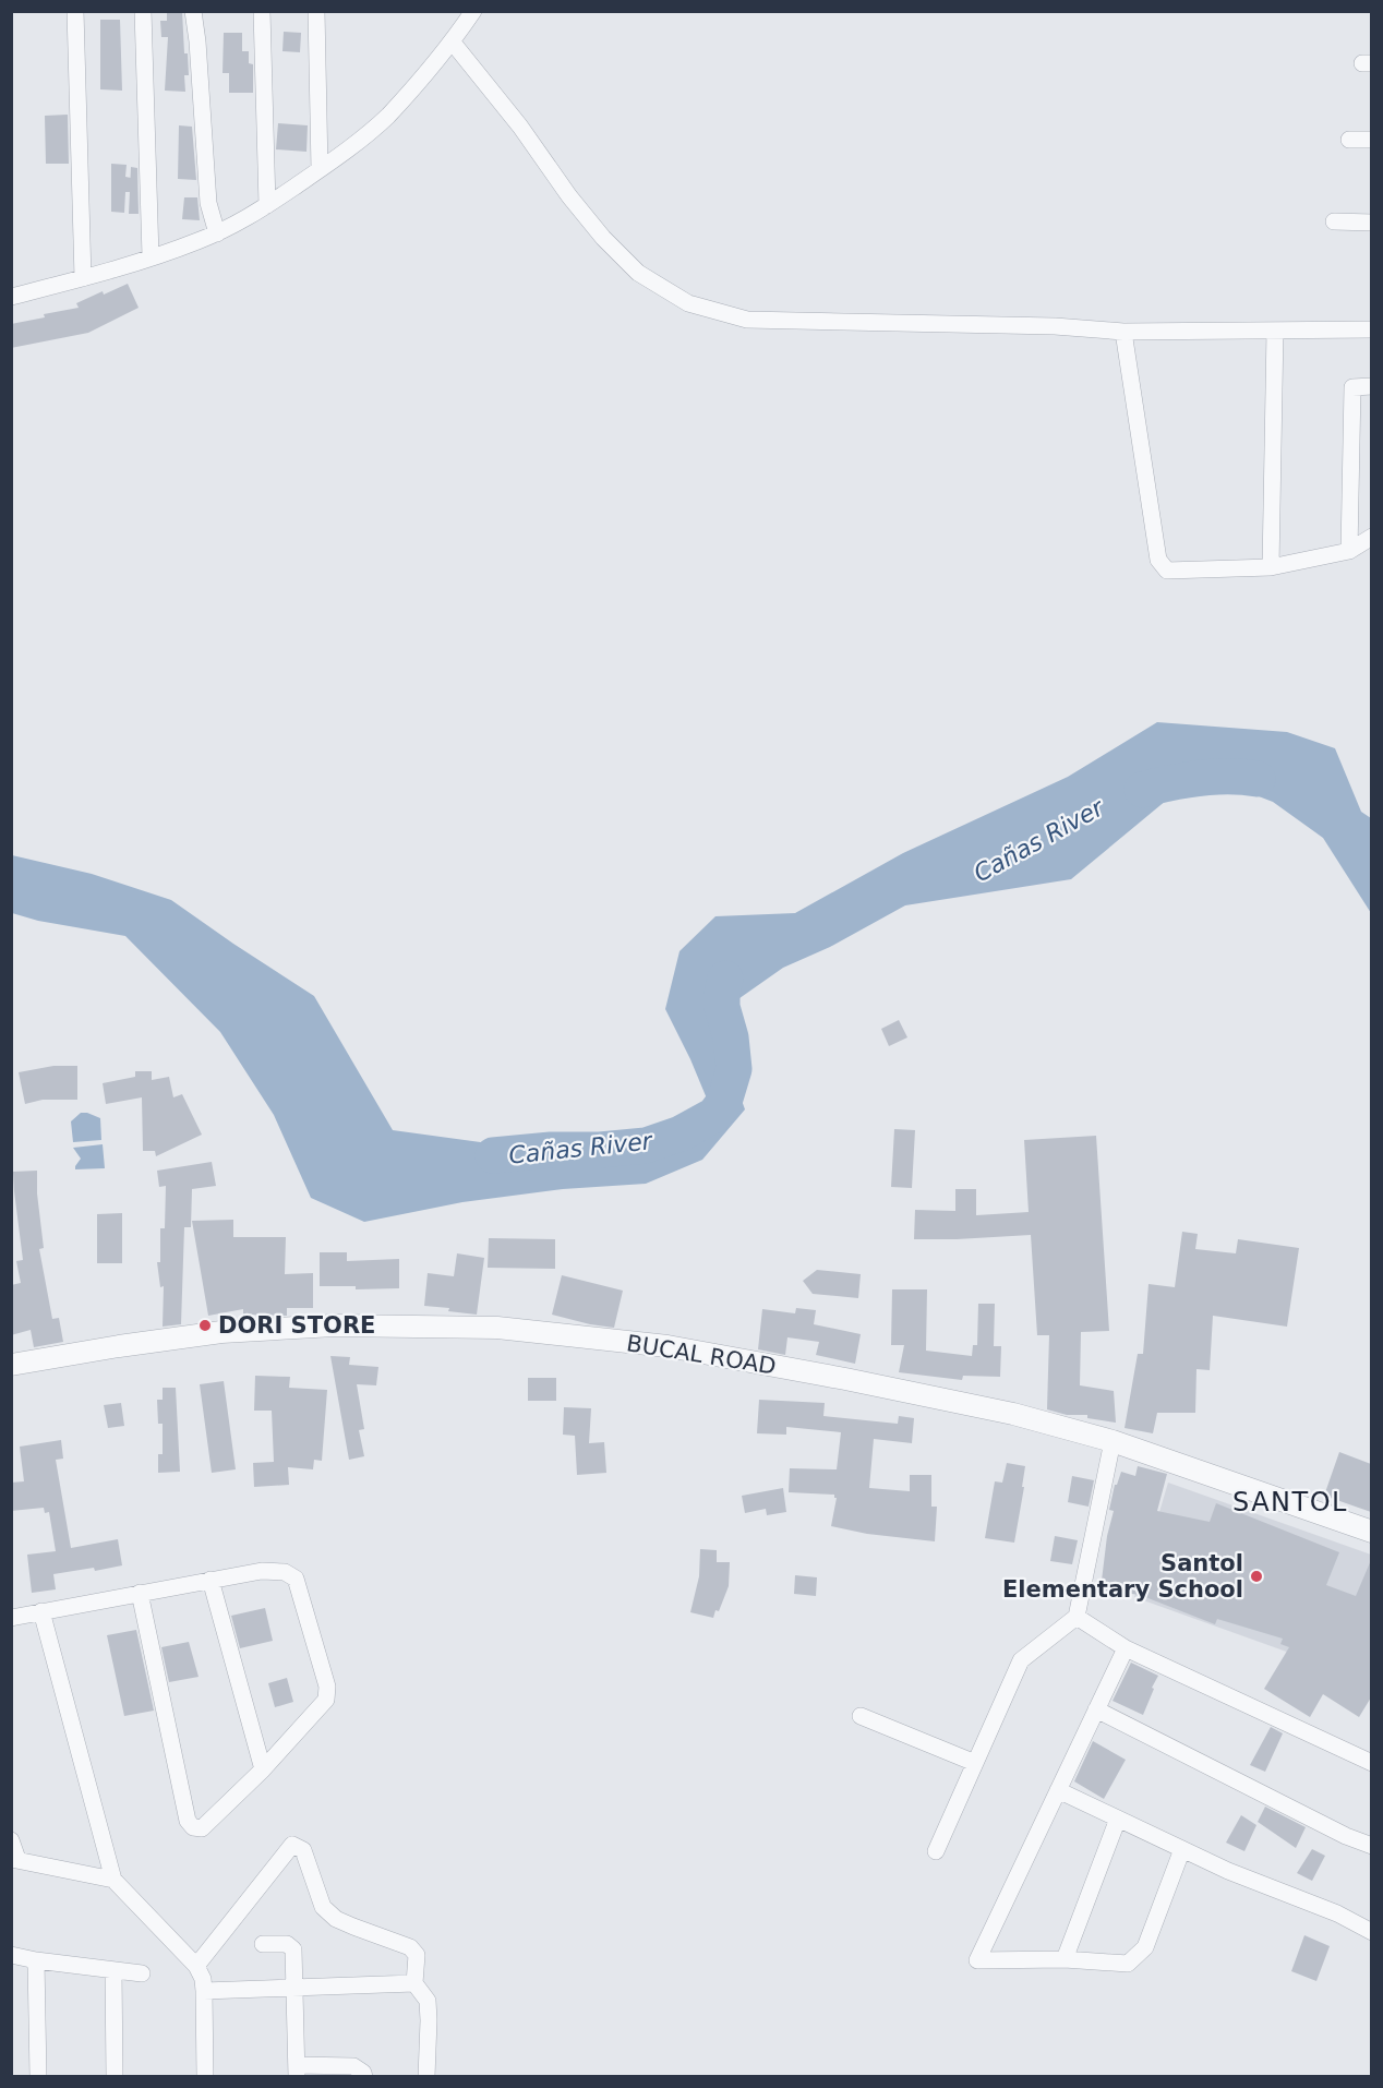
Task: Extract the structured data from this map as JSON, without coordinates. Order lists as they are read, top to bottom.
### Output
{
  "streets": {
    "street": ["BUCAL ROAD"]
  },
  "districts": ["SANTOL"],
  "water": ["Cañas River"],
  "places": ["DORI STORE", "Santol Elementary School"]
}
